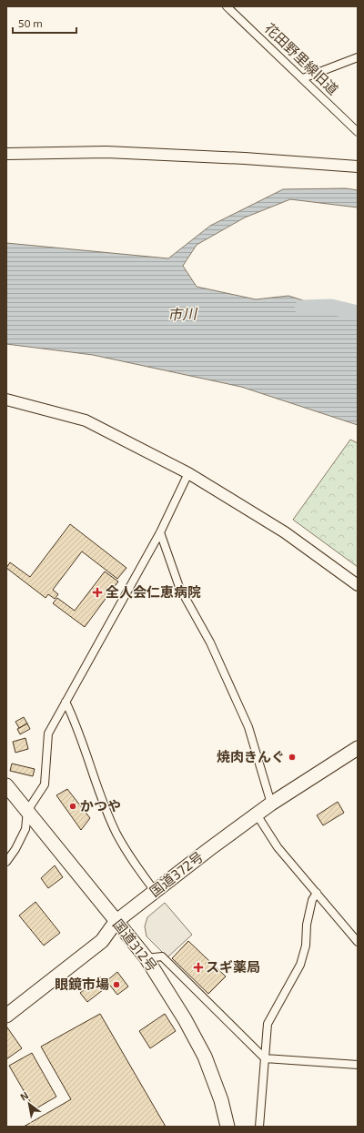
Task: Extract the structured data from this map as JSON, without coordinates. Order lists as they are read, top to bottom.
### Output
{
  "streets": {
    "highway": ["国道372号", "国道312号"],
    "street": ["花田野里線旧道"]
  },
  "crossings": [
    ["国道372号", "国道312号"]
  ],
  "water": ["市川"],
  "places": {
    "health": ["全人会仁恵病院", "スギ薬局"],
    "other": ["焼肉きんぐ", "かつや", "眼鏡市場"]
  },
  "scale_bar": "50 m",
  "north": "top left"
}
